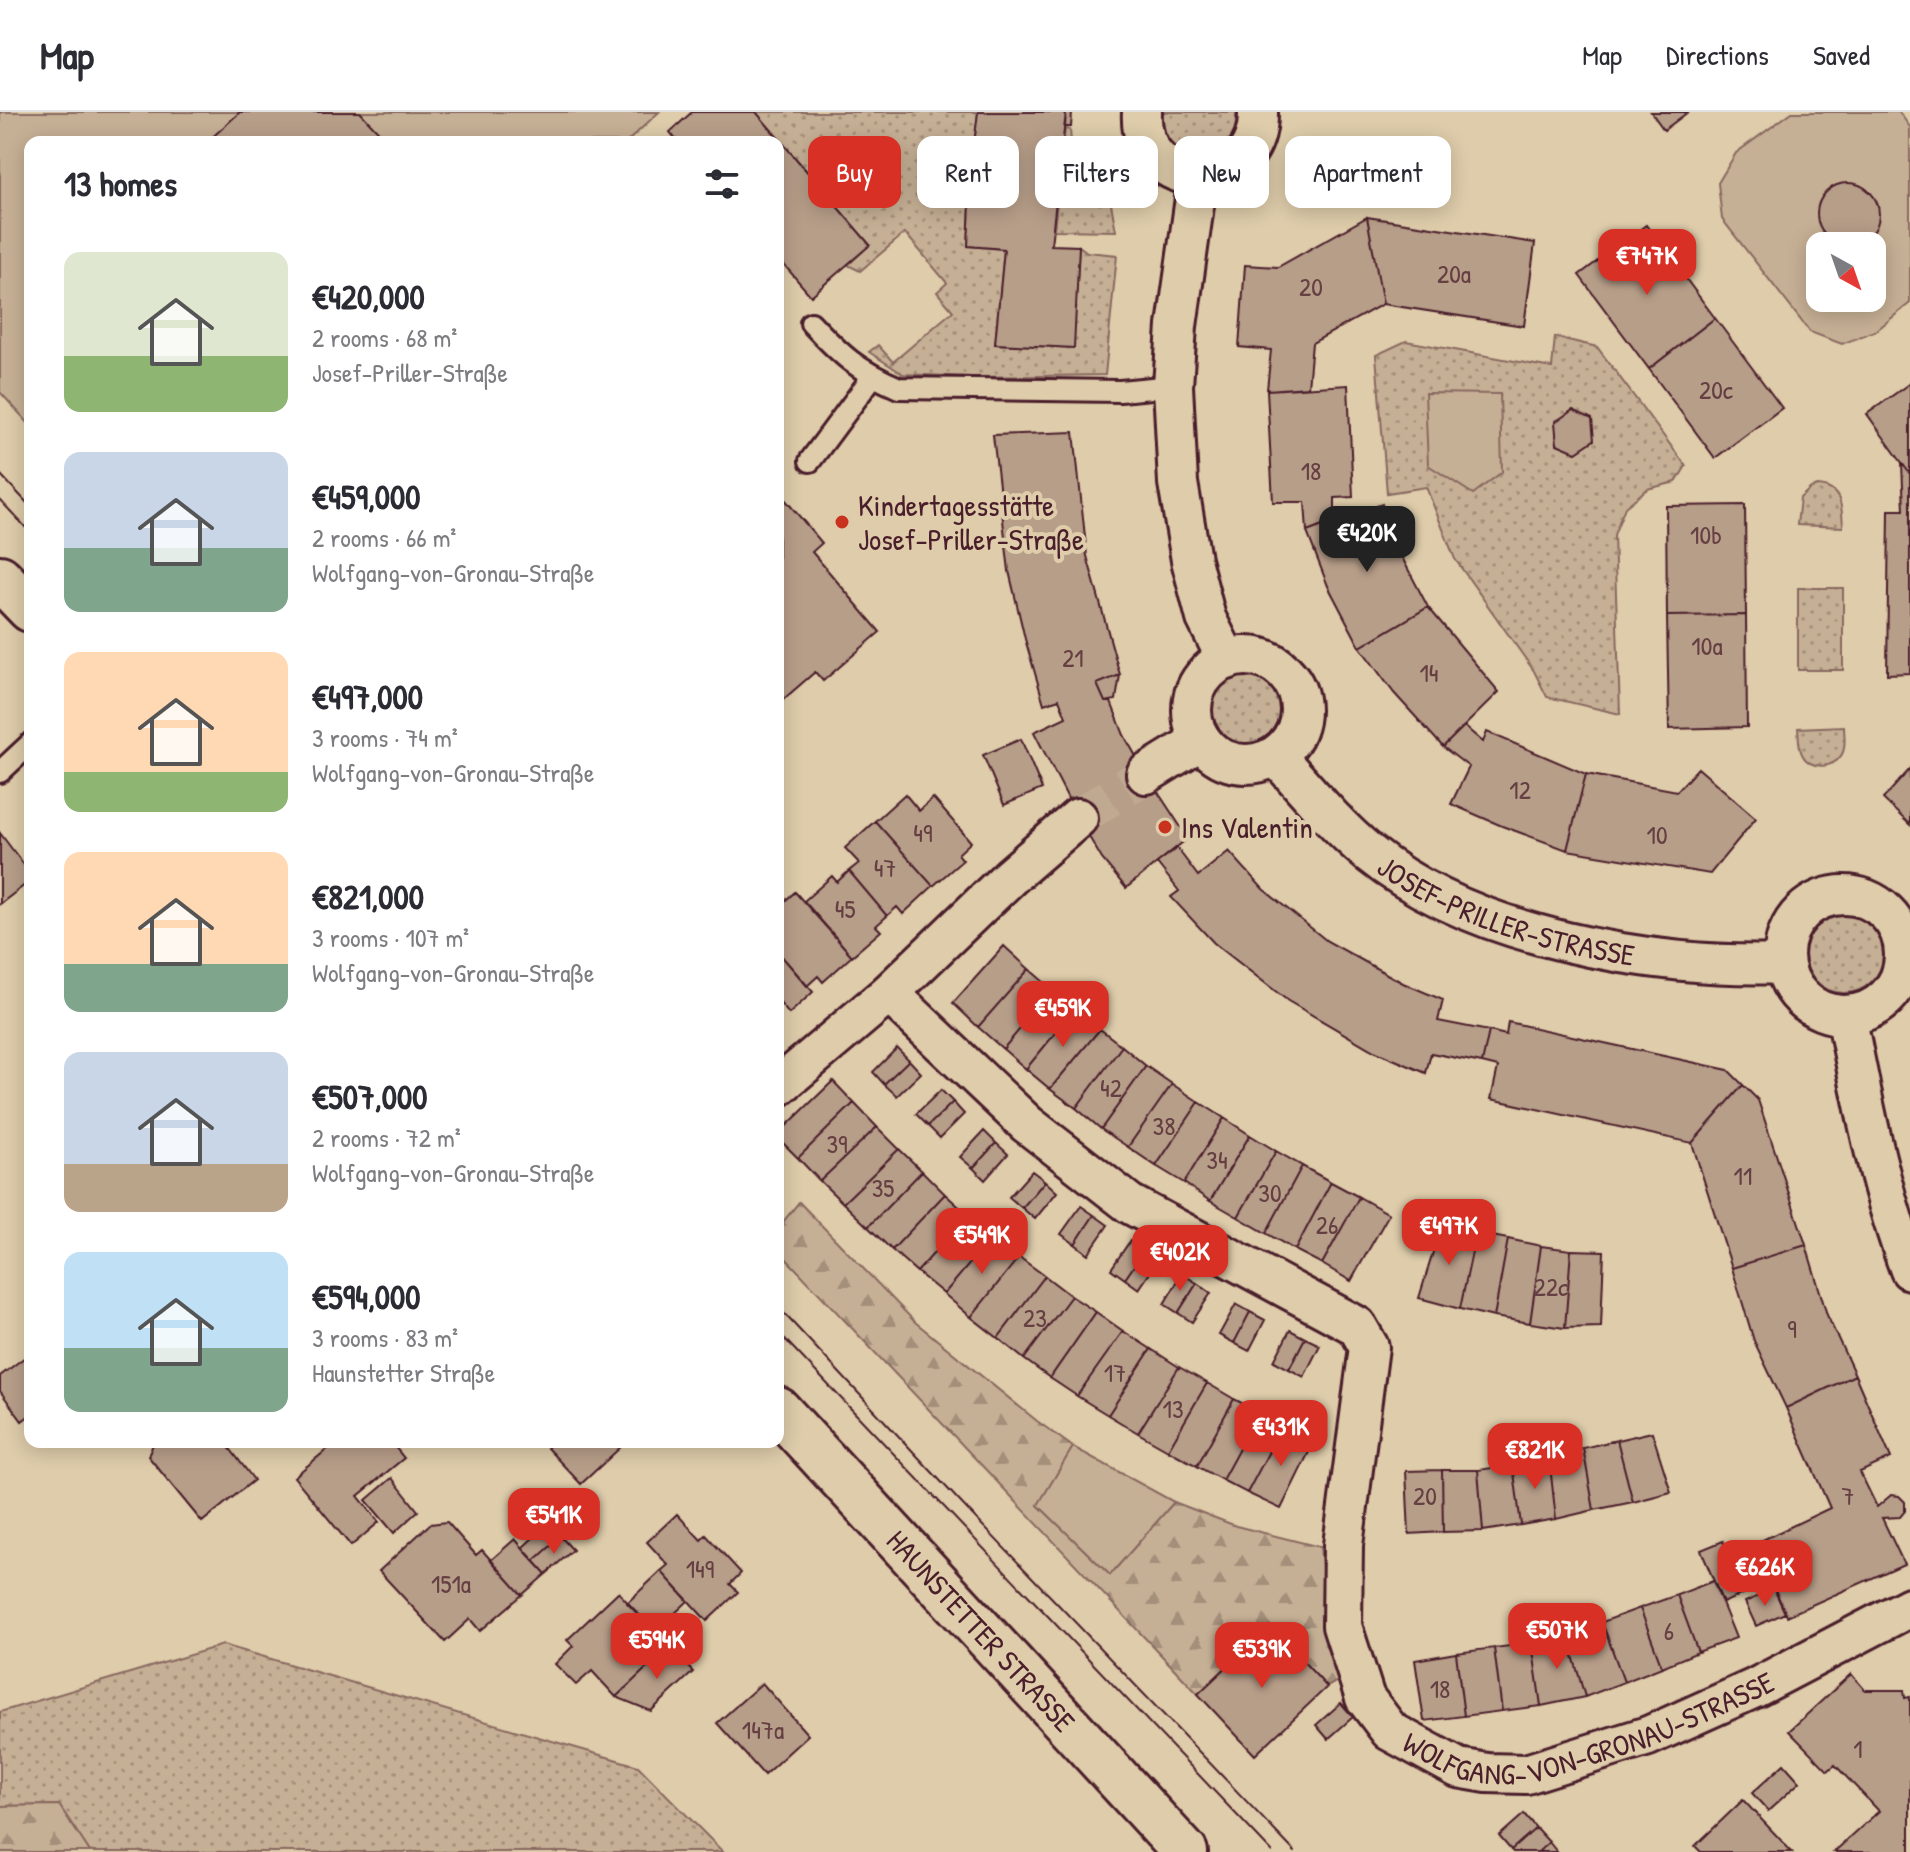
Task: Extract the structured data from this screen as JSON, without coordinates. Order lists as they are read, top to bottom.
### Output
{
  "streets": {
    "main road": ["HAUNSTETTER STRASSE"],
    "street": ["JOSEF-PRILLER-STRASSE", "WOLFGANG-VON-GRONAU-STRASSE"]
  },
  "places": ["Kindertagesstätte Josef-Priller-Straße", "Ins Valentin"],
  "house_numbers": [
    "20a",
    "20",
    "20c",
    "18",
    "10b",
    "10a",
    "21",
    "14",
    "12",
    "49",
    "10",
    "47",
    "45",
    "42",
    "38",
    "39",
    "34",
    "11",
    "35",
    "30",
    "26",
    "22c",
    "23",
    "9",
    "17",
    "13",
    "20",
    "7",
    "149",
    "151a",
    "6",
    "18",
    "147a",
    "1"
  ],
  "north": "bottom right",
  "page": {
    "header": "Map",
    "nav": ["Map", "Directions", "Saved"],
    "chip": [
      "Buy",
      "Rent",
      "Filters",
      "New",
      "Apartment"
    ],
    "heading": "13 homes",
    "price": [
      "€747K",
      "€420K",
      "€459K",
      "€497K",
      "€549K",
      "€402K",
      "€431K",
      "€821K",
      "€541K",
      "€626K",
      "€507K",
      "€594K",
      "€539K"
    ],
    "list": [
      {
        "name": "€420,000",
        "note": "2 rooms · 68 m² · Josef-Priller-Straße"
      },
      {
        "name": "€459,000",
        "note": "2 rooms · 66 m² · Wolfgang-von-Gronau-Straße"
      },
      {
        "name": "€497,000",
        "note": "3 rooms · 74 m² · Wolfgang-von-Gronau-Straße"
      },
      {
        "name": "€821,000",
        "note": "3 rooms · 107 m² · Wolfgang-von-Gronau-Straße"
      },
      {
        "name": "€507,000",
        "note": "2 rooms · 72 m² · Wolfgang-von-Gronau-Straße"
      },
      {
        "name": "€594,000",
        "note": "3 rooms · 83 m² · Haunstetter Straße"
      }
    ]
  }
}
